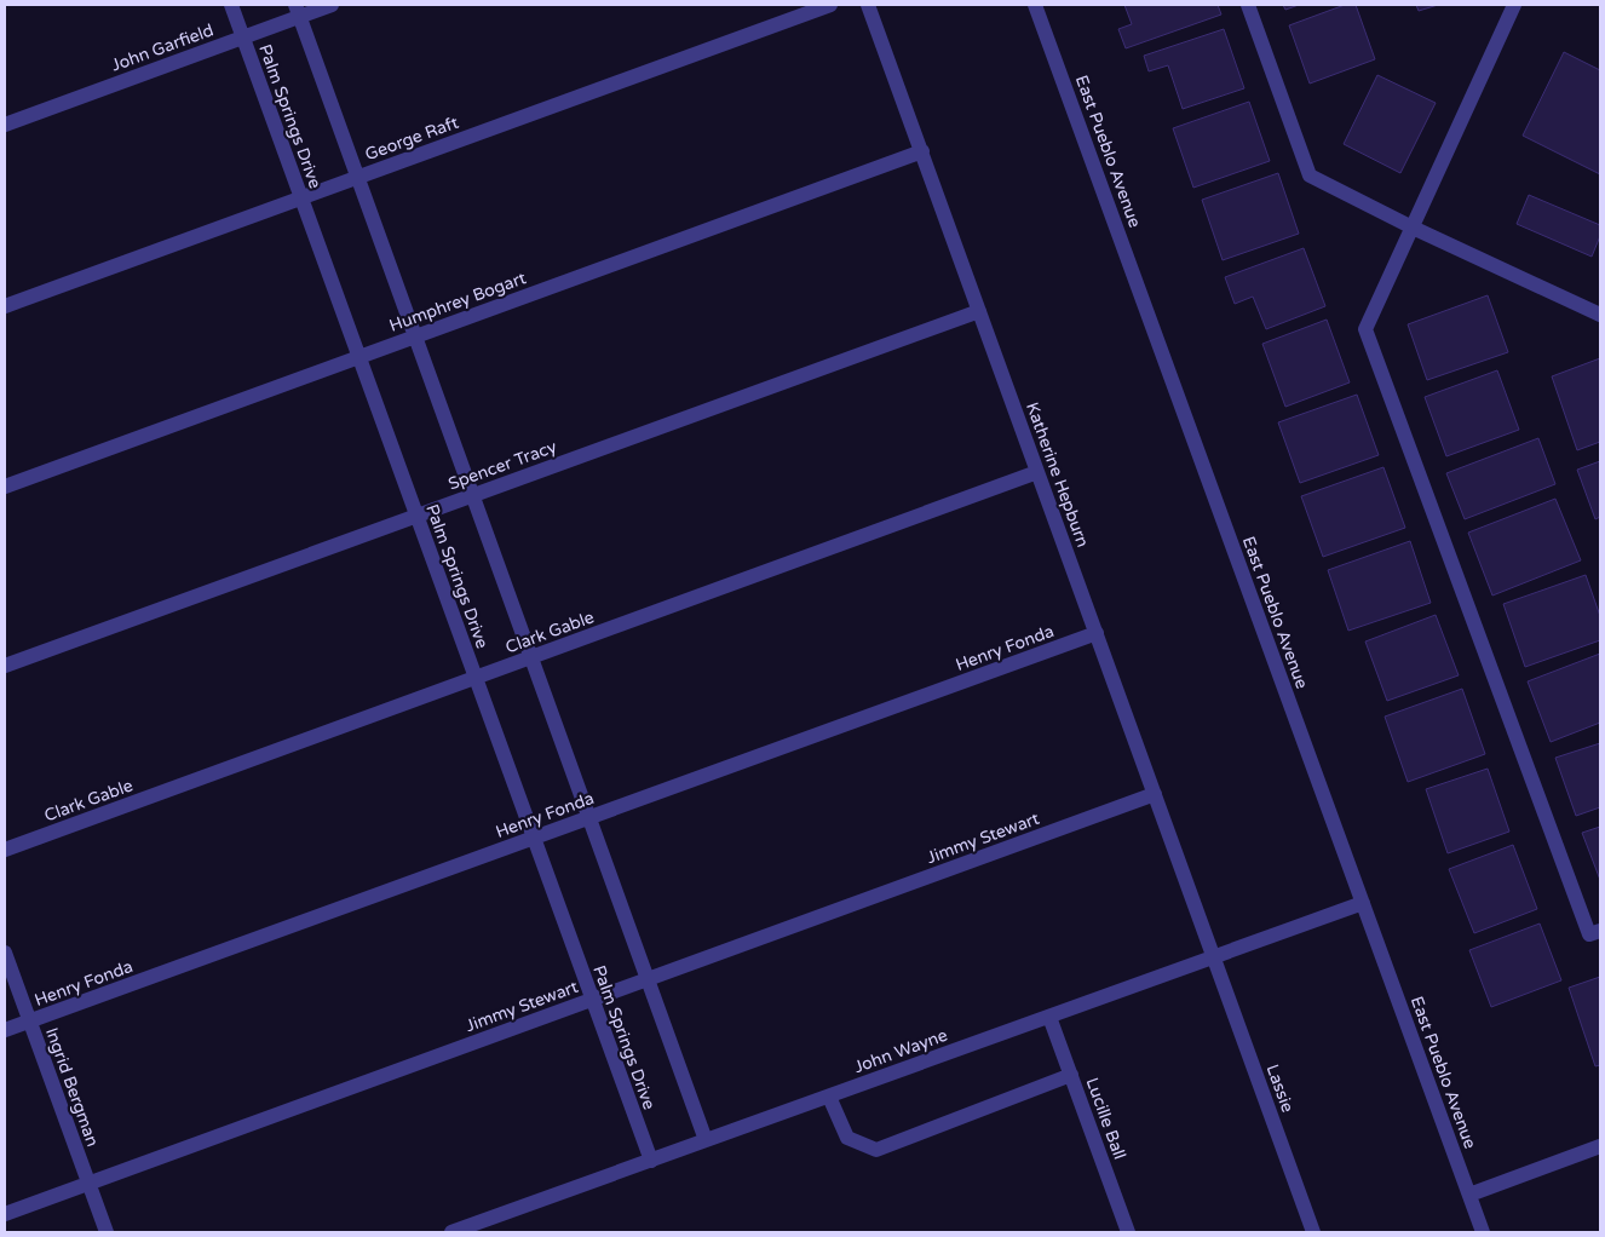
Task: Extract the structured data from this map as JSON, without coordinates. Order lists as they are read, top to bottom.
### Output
{
  "streets": {
    "street": [
      "John Garfield",
      "Palm Springs Drive",
      "George Raft",
      "East Pueblo Avenue",
      "Humphrey Bogart",
      "Spencer Tracy",
      "Katherine Hepburn",
      "Clark Gable",
      "Henry Fonda",
      "Jimmy Stewart",
      "John Wayne",
      "Ingrid Bergman",
      "Lassie",
      "Lucille Ball"
    ]
  },
  "crossings": [
    ["John Garfield", "Palm Springs Drive"],
    ["Palm Springs Drive", "George Raft"],
    ["Palm Springs Drive", "Humphrey Bogart"],
    ["Palm Springs Drive", "Spencer Tracy"],
    ["Palm Springs Drive", "Clark Gable"],
    ["Palm Springs Drive", "Henry Fonda"],
    ["Palm Springs Drive", "Jimmy Stewart"],
    ["Palm Springs Drive", "John Wayne"],
    ["East Pueblo Avenue", "John Wayne"],
    ["Humphrey Bogart", "Katherine Hepburn"],
    ["Spencer Tracy", "Katherine Hepburn"],
    ["Katherine Hepburn", "Clark Gable"],
    ["Katherine Hepburn", "Henry Fonda"],
    ["Katherine Hepburn", "Jimmy Stewart"],
    ["Katherine Hepburn", "John Wayne"],
    ["Katherine Hepburn", "Lassie"],
    ["Henry Fonda", "Ingrid Bergman"],
    ["Jimmy Stewart", "Ingrid Bergman"],
    ["John Wayne", "Lassie"],
    ["John Wayne", "Lucille Ball"]
  ]
}
